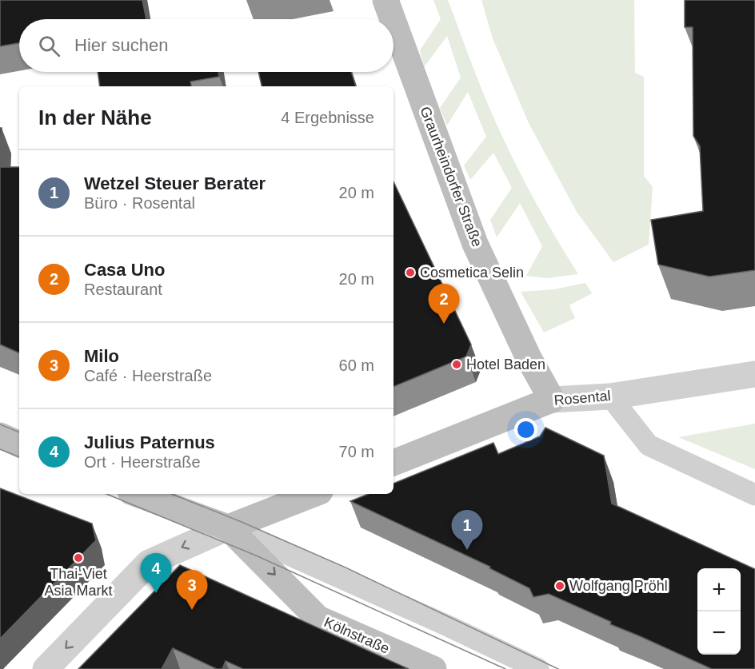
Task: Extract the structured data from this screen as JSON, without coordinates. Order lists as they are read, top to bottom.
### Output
{
  "streets": {
    "street": ["Graurheindorfer Straße", "Rosental", "Kölnstraße"]
  },
  "crossings": [
    ["Graurheindorfer Straße", "Rosental"]
  ],
  "one_way": ["Kölnstraße"],
  "places": [
    "Cosmetica Selin",
    "Hotel Baden",
    "Thai-Viet Asia Markt",
    "Wolfgang Pröhl"
  ],
  "page": {
    "search": "Hier suchen",
    "heading": ["In der Nähe", "4 Ergebnisse"],
    "list": [
      {
        "mark": "1",
        "name": "Wetzel Steuer Berater",
        "note": "Büro · Rosental",
        "value": "20 m"
      },
      {
        "mark": "2",
        "name": "Casa Uno",
        "note": "Restaurant",
        "value": "20 m"
      },
      {
        "mark": "3",
        "name": "Milo",
        "note": "Café · Heerstraße",
        "value": "60 m"
      },
      {
        "mark": "4",
        "name": "Julius Paternus",
        "note": "Ort · Heerstraße",
        "value": "70 m"
      }
    ],
    "pins": [
      "2",
      "1",
      "4",
      "3"
    ],
    "map_buttons": ["+", "−"]
  }
}
